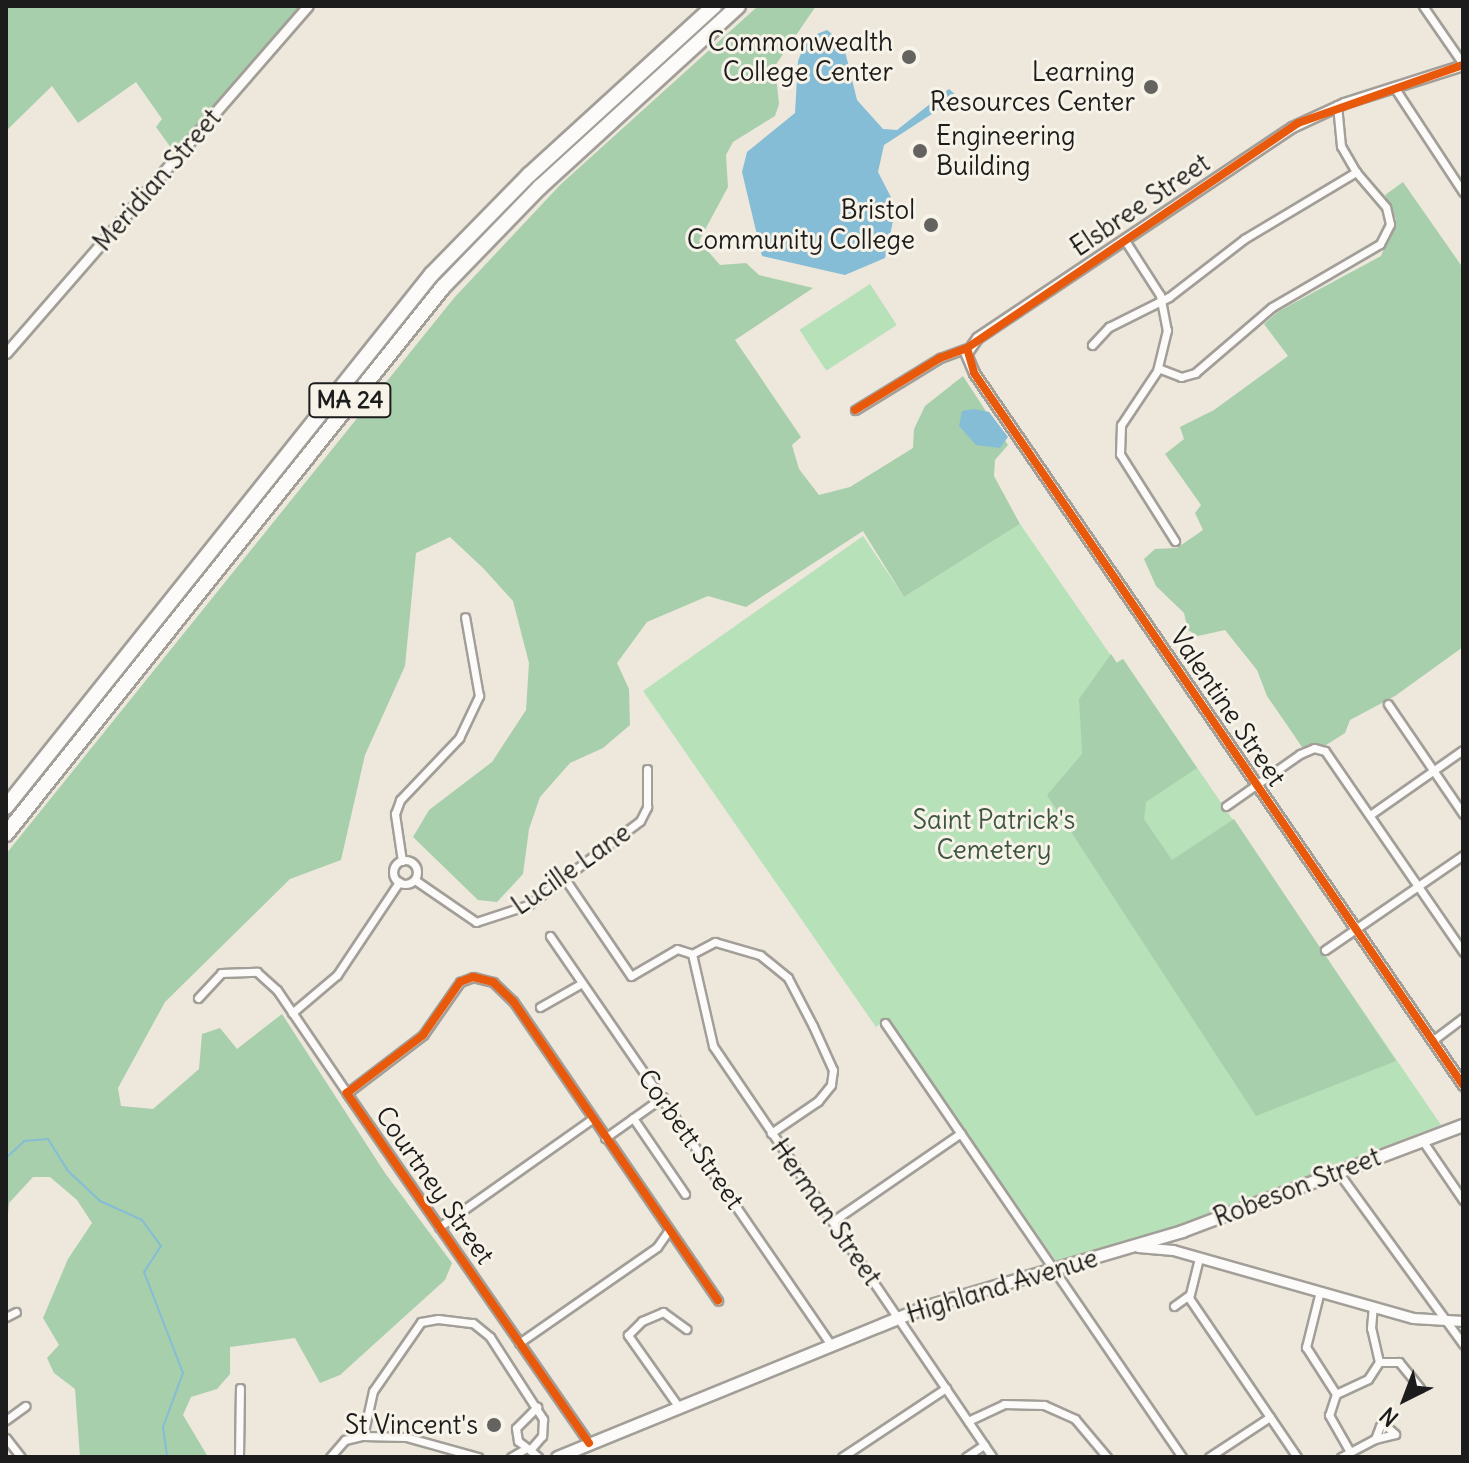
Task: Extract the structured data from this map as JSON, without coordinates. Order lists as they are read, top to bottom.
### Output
{
  "streets": {
    "highway": ["MA 24"],
    "main road": ["Robeson Street", "Highland Avenue"],
    "street": [
      "Meridian Street",
      "Elsbree Street",
      "Valentine Street",
      "Lucille Lane",
      "Corbett Street",
      "Courtney Street",
      "Herman Street"
    ]
  },
  "crossings": [
    ["Elsbree Street", "Valentine Street"],
    ["Corbett Street", "Highland Avenue"],
    ["Courtney Street", "Highland Avenue"],
    ["Robeson Street", "Highland Avenue"],
    ["Herman Street", "Highland Avenue"]
  ],
  "parks": ["Saint Patrick's Cemetery"],
  "places": [
    "Commonwealth College Center",
    "Learning Resources Center",
    "Engineering Building",
    "Bristol Community College",
    "St Vincent's"
  ],
  "north": "bottom left"
}
